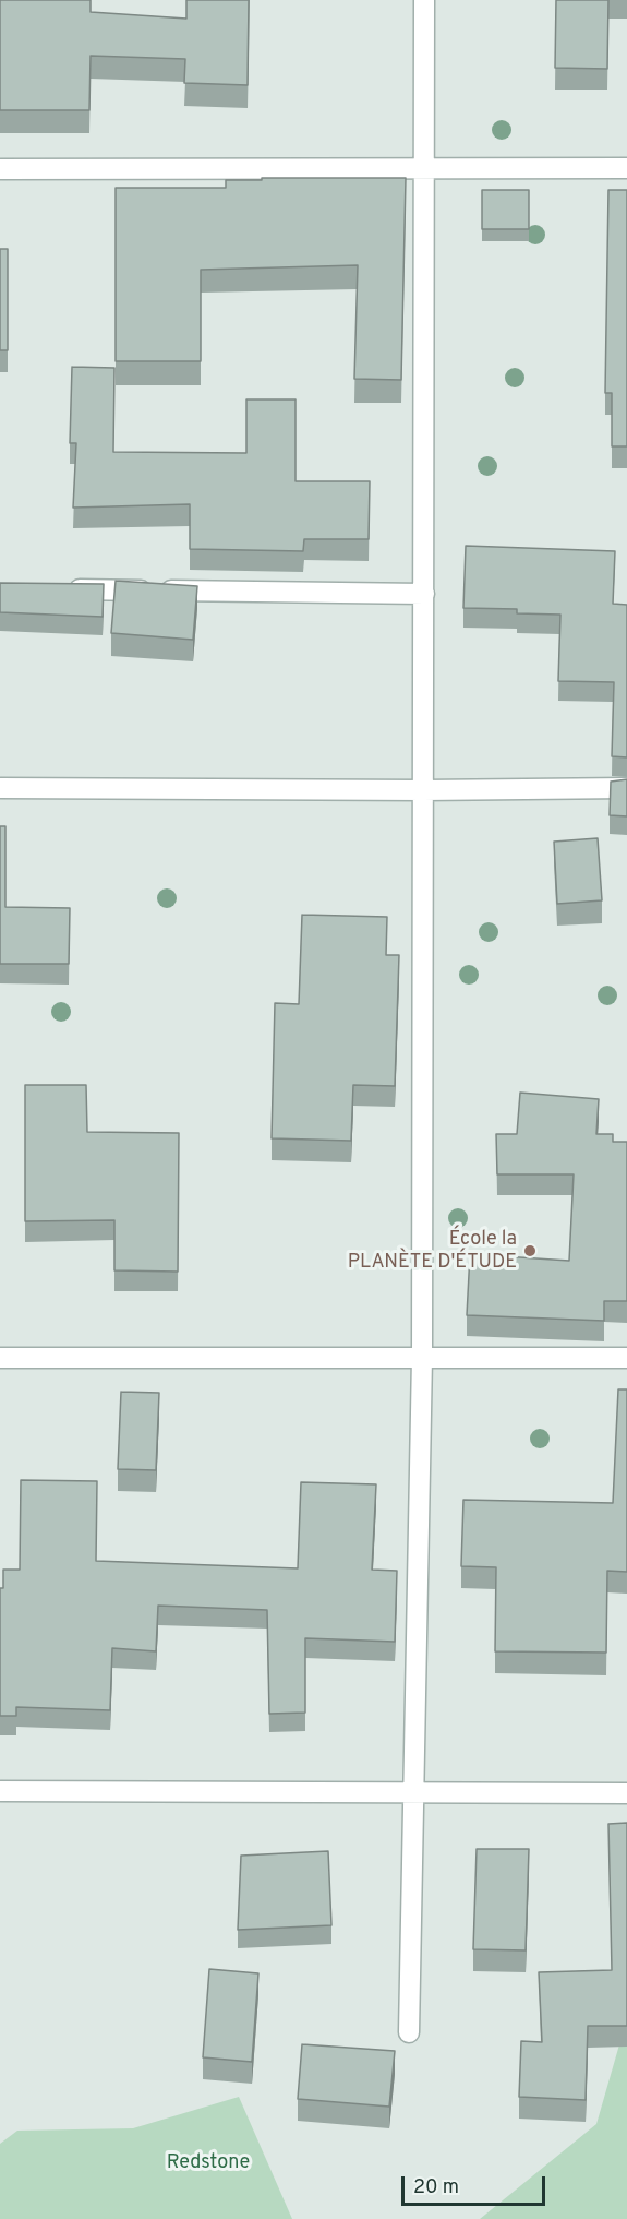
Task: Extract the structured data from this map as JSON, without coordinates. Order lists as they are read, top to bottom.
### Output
{
  "parks": ["Redstone"],
  "places": ["École la PLANÈTE D'ÉTUDE"],
  "scale_bar": "20 m"
}
